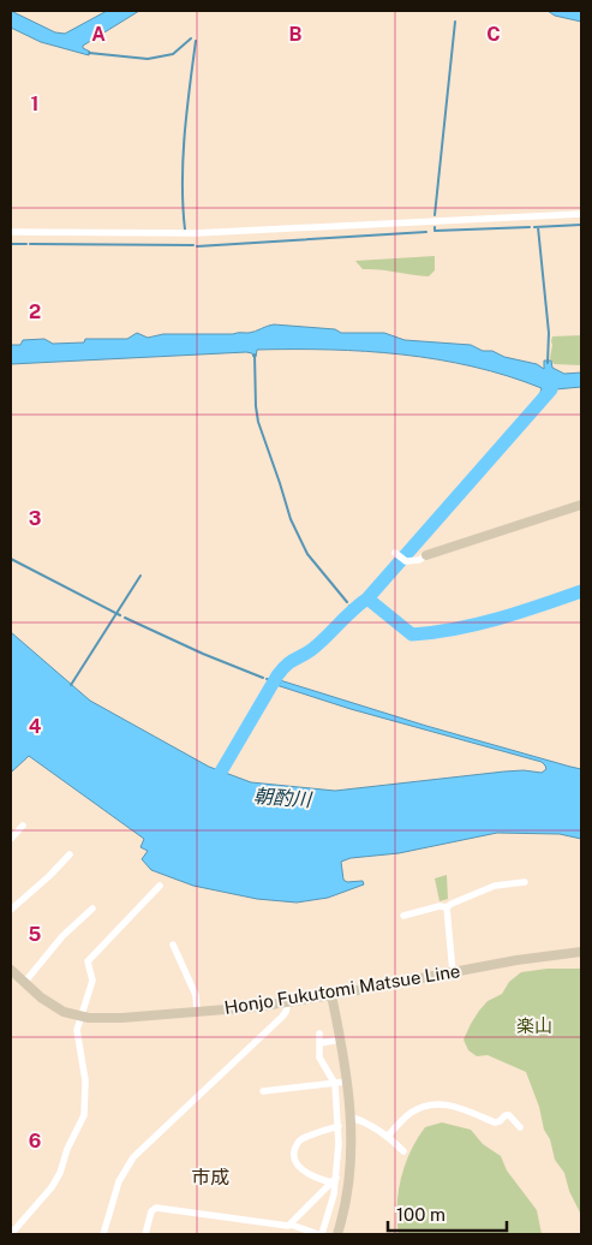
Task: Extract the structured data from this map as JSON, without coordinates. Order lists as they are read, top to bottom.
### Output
{
  "streets": {
    "main road": ["Honjo Fukutomi Matsue Line"]
  },
  "districts": ["市成"],
  "water": ["朝酌川"],
  "parks": ["楽山"],
  "scale_bar": "100 m",
  "grid": {
    "columns": ["A", "B", "C"],
    "rows": [
      "1",
      "2",
      "3",
      "4",
      "5",
      "6"
    ]
  }
}
